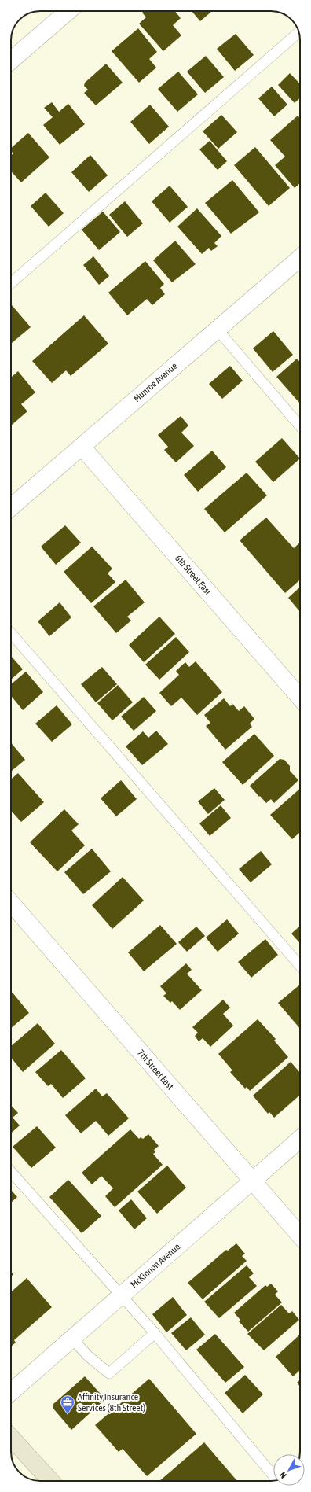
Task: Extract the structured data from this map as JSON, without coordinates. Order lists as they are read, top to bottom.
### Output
{
  "streets": {
    "street": [
      "Munroe Avenue",
      "6th Street East",
      "7th Street East",
      "McKinnon Avenue"
    ]
  },
  "crossings": [
    ["Munroe Avenue", "6th Street East"],
    ["7th Street East", "McKinnon Avenue"]
  ],
  "places": {
    "office": ["Affinity Insurance Services (8th Street)"]
  },
  "north": "bottom left"
}
